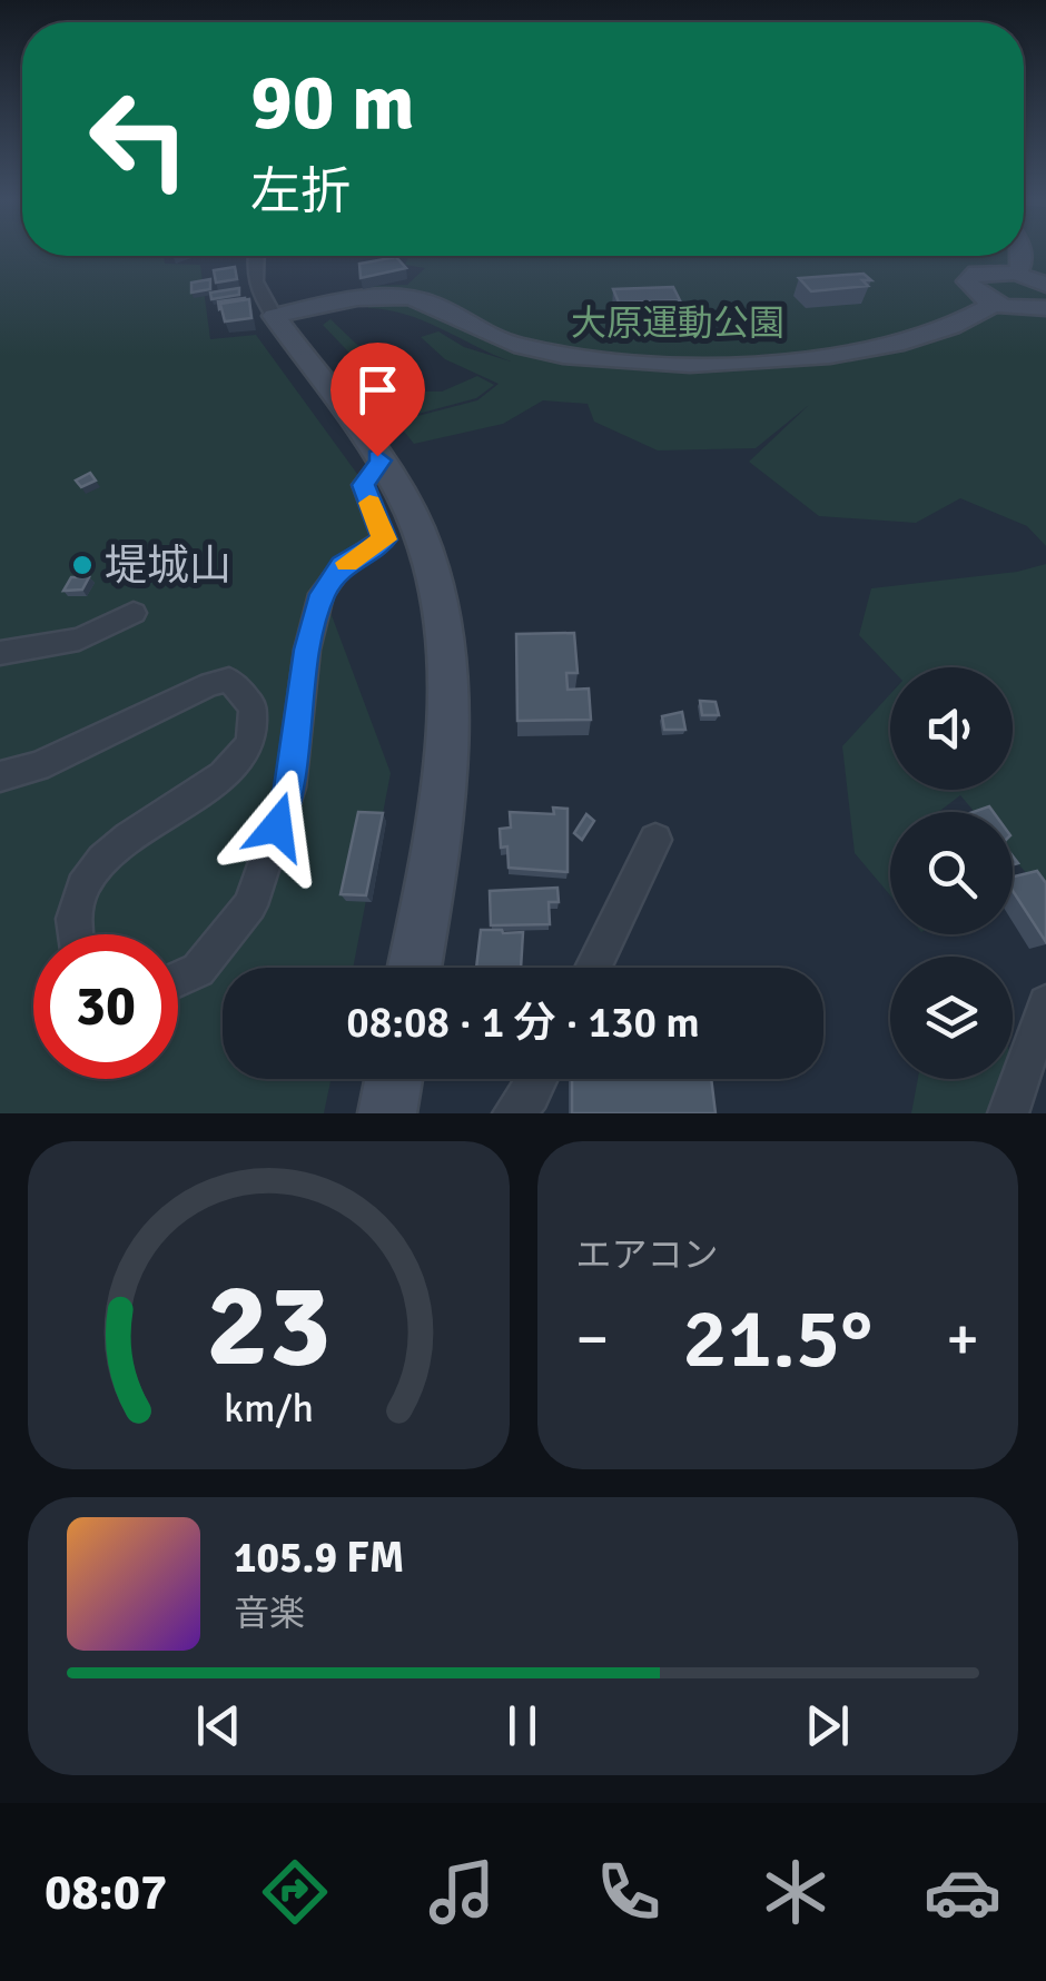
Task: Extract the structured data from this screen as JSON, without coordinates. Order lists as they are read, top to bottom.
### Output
{
  "parks": ["大原運動公園"],
  "places": ["堤城山"],
  "page": {
    "turn": ["90 m", "左折"],
    "limit": "30",
    "trip": "08:08 · 1 分 · 130 m",
    "tile": "エアコン",
    "heat": ["−", "21.5°", "+"],
    "song": ["105.9 FM", "音楽"],
    "tabs": "08:07",
    "gauge": ["23", "km/h"]
  }
}
